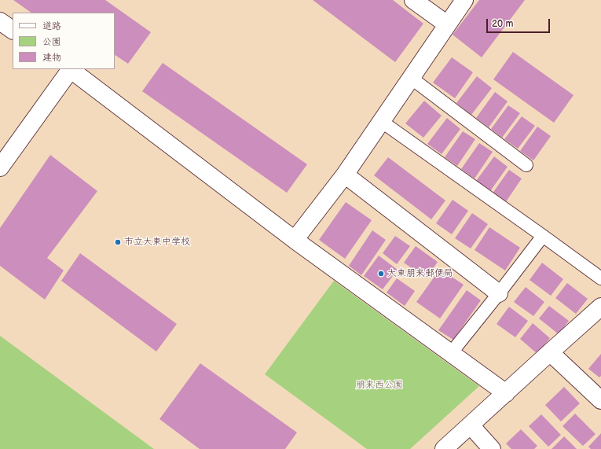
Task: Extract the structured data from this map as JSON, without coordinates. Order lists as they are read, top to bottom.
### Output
{
  "parks": ["朋来西公園"],
  "places": ["市立大東中学校", "大東朋来郵便局"],
  "legend": ["道路", "公園", "建物"],
  "scale_bar": "20 m"
}
